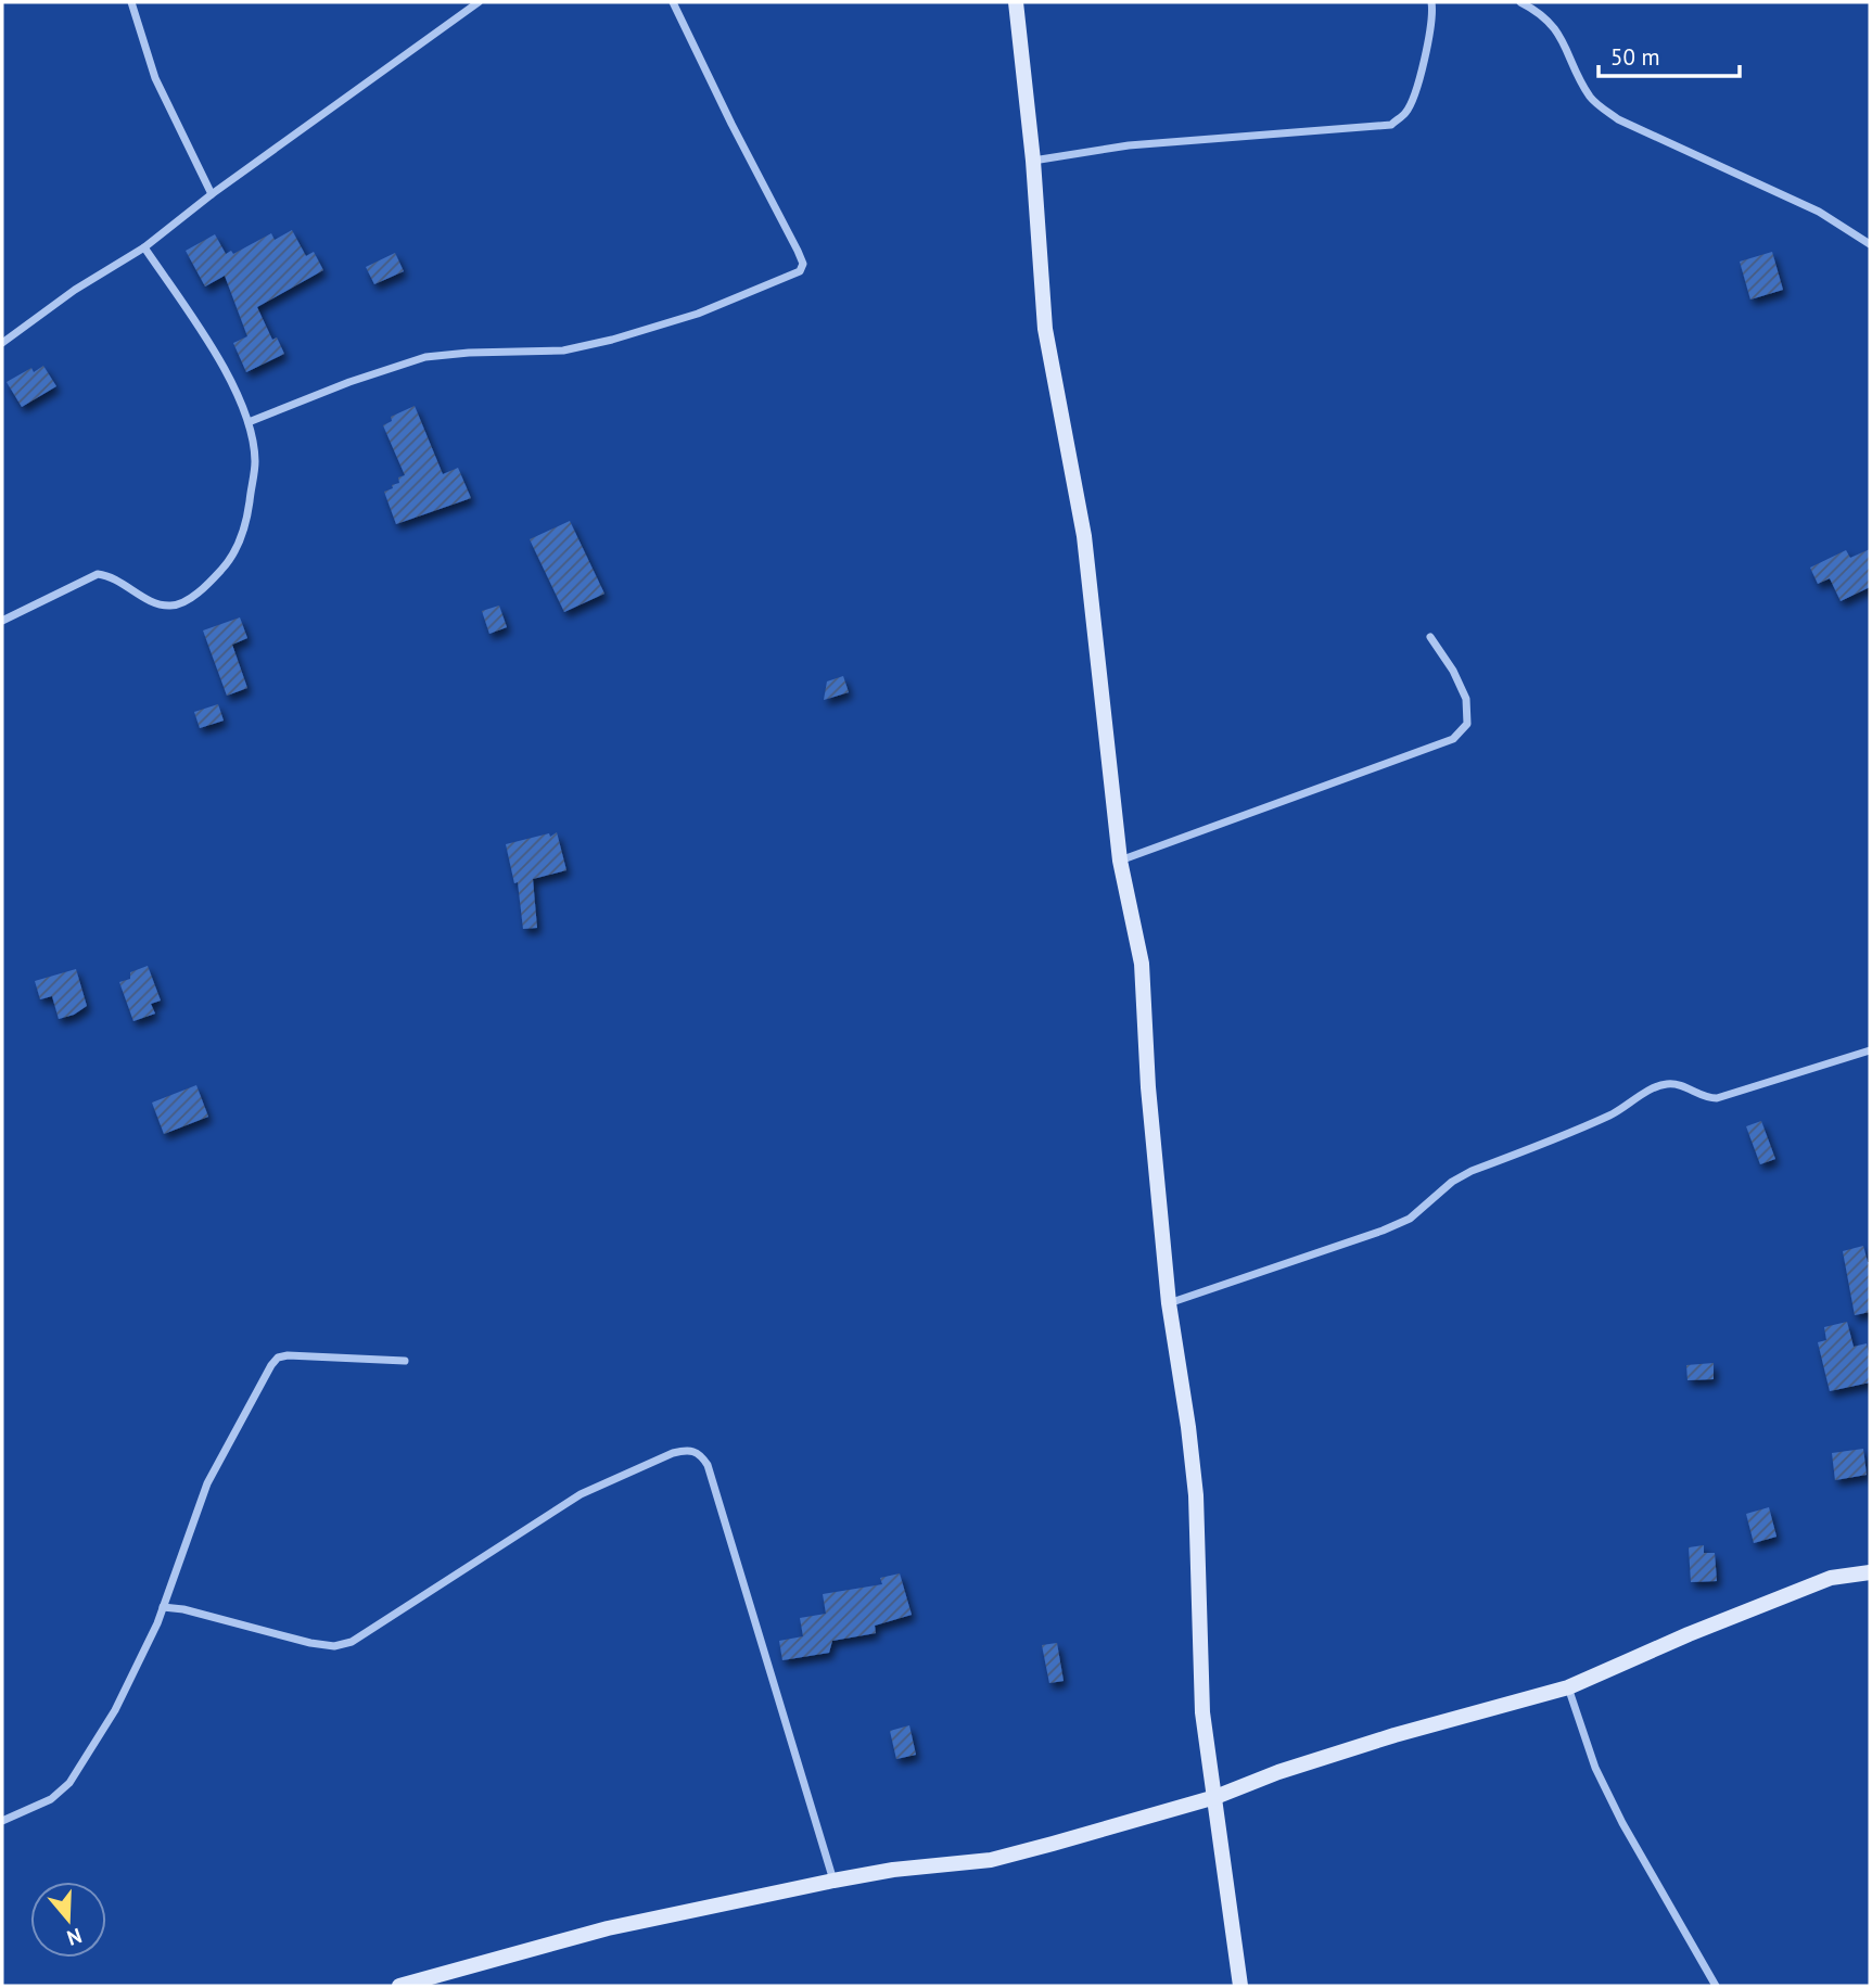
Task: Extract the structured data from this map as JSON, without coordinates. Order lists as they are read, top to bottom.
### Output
{
  "scale_bar": "50 m",
  "north": "bottom"
}
